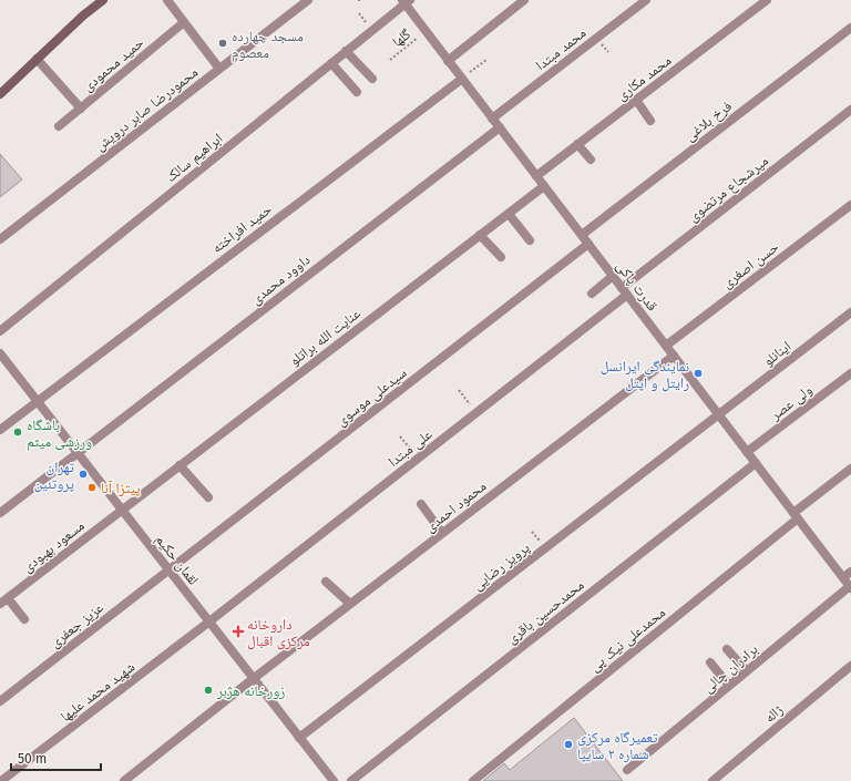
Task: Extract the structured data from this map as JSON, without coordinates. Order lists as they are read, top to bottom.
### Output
{
  "streets": {
    "street": [
      "محمد مبتدا",
      "حمید محمودی",
      "محمد مکاری",
      "محمودرضا صابر درویش",
      "فرخ بلاغی",
      "ابراهیم سالک",
      "میرشجاع مرتضوی",
      "حمید افراخته",
      "حسن اصغری",
      "داوود محمدی",
      "قدرت پاکی",
      "عنایت الله براتلو",
      "اینانلو",
      "سیدعلی موسوی",
      "ولی عصر",
      "علی مبتدا",
      "محمود احمدی",
      "مسعود بهبودی",
      "لقمان حکیم",
      "پرویز رضایی",
      "محمدحسین باقری",
      "عزیز جعفری",
      "محمدعلی نیک پی",
      "برادران چالی",
      "شهید محمد علیها",
      "ژاله"
    ],
    "path": ["گلها"]
  },
  "crossings": [
    ["گلها", "قدرت پاکی"],
    ["محمد مبتدا", "قدرت پاکی"],
    ["محمد مکاری", "قدرت پاکی"],
    ["فرخ بلاغی", "قدرت پاکی"],
    ["ابراهیم سالک", "قدرت پاکی"],
    ["میرشجاع مرتضوی", "قدرت پاکی"],
    ["میرشجاع مرتضوی", "علی مبتدا"],
    ["حمید افراخته", "قدرت پاکی"],
    ["حمید افراخته", "لقمان حکیم"],
    ["حسن اصغری", "قدرت پاکی"],
    ["داوود محمدی", "قدرت پاکی"],
    ["داوود محمدی", "لقمان حکیم"],
    ["قدرت پاکی", "عنایت الله براتلو"],
    ["قدرت پاکی", "اینانلو"],
    ["قدرت پاکی", "سیدعلی موسوی"],
    ["قدرت پاکی", "ولی عصر"],
    ["قدرت پاکی", "علی مبتدا"],
    ["قدرت پاکی", "محمود احمدی"],
    ["قدرت پاکی", "پرویز رضایی"],
    ["قدرت پاکی", "محمدحسین باقری"],
    ["قدرت پاکی", "محمدعلی نیک پی"],
    ["قدرت پاکی", "برادران چالی"],
    ["عنایت الله براتلو", "مسعود بهبودی"],
    ["عنایت الله براتلو", "لقمان حکیم"],
    ["اینانلو", "پرویز رضایی"],
    ["سیدعلی موسوی", "لقمان حکیم"],
    ["سیدعلی موسوی", "عزیز جعفری"],
    ["علی مبتدا", "لقمان حکیم"],
    ["علی مبتدا", "شهید محمد علیها"],
    ["محمود احمدی", "لقمان حکیم"],
    ["مسعود بهبودی", "لقمان حکیم"],
    ["لقمان حکیم", "پرویز رضایی"],
    ["لقمان حکیم", "عزیز جعفری"],
    ["لقمان حکیم", "شهید محمد علیها"]
  ],
  "places": {
    "other": [
      "مسجد چهارده معصوم",
      "نمایندگی ایرانسل رایتل و اپتل",
      "باشگاه ورزشی میثم",
      "تهران پروتئین",
      "پیتزا آنا",
      "زورخانه هژبر",
      "تعمیرگاه مرکزی شماره ۲ سایپا"
    ],
    "health": ["داروخانه مرکزی اقبال"]
  },
  "scale_bar": "50 m"
}
